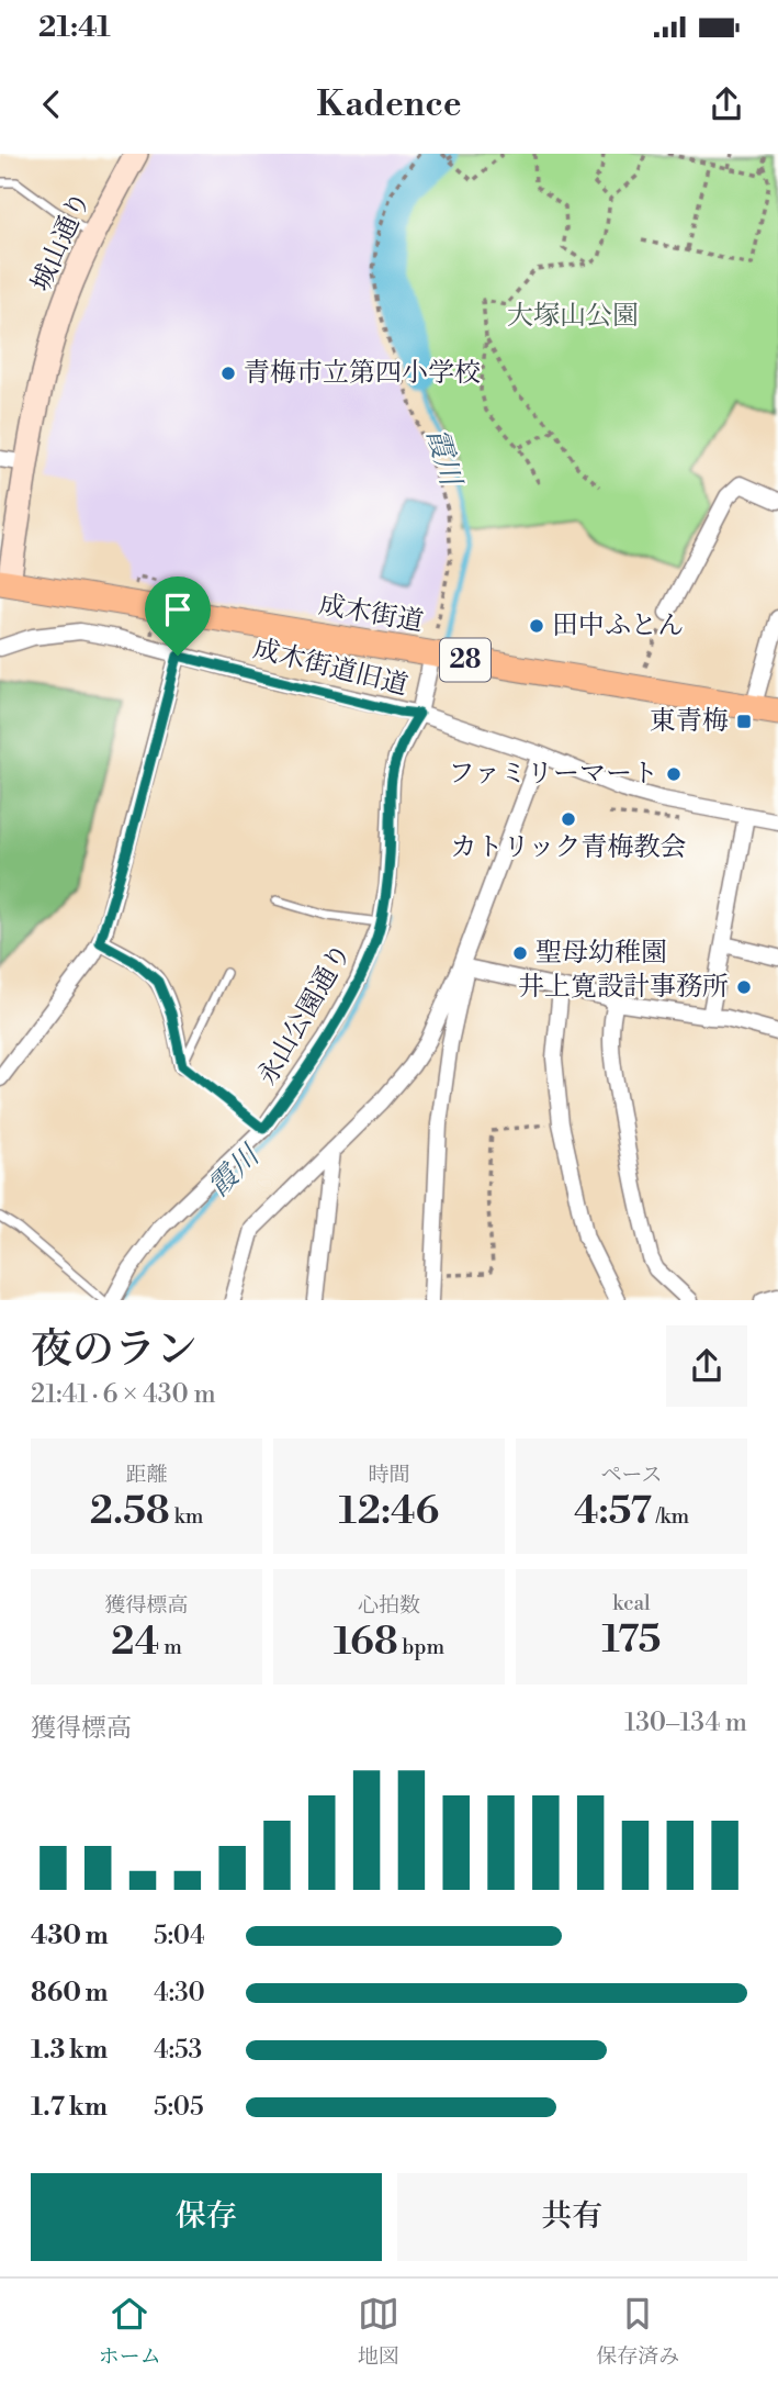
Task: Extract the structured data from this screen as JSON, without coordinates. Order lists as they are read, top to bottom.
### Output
{
  "streets": {
    "main road": ["成木街道", "28"],
    "street": ["城山通り", "成木街道旧道", "永山公園通り"]
  },
  "crossings": [
    ["城山通り", "成木街道"],
    ["成木街道", "永山公園通り"],
    ["成木街道旧道", "永山公園通り"]
  ],
  "water": ["霞川"],
  "parks": ["大塚山公園"],
  "places": {
    "other": [
      "青梅市立第四小学校",
      "田中ふとん",
      "ファミリーマート",
      "カトリック青梅教会",
      "聖母幼稚園",
      "井上寛設計事務所"
    ],
    "transit": ["東青梅"]
  },
  "page": {
    "status": "21:41",
    "header": "Kadence",
    "heading": ["夜のラン", "21:41 · 6 × 430 m"],
    "stats": [
      ["距離", "2.58 km"],
      ["時間", "12:46"],
      ["ペース", "4:57 /km"],
      ["獲得標高", "24 m"],
      ["心拍数", "168 bpm"],
      ["kcal", "175"]
    ],
    "chart": ["獲得標高", "130–134 m"],
    "list": [
      {
        "name": "430 m",
        "note": "5:04"
      },
      {
        "name": "860 m",
        "note": "4:30"
      },
      {
        "name": "1.3 km",
        "note": "4:53"
      },
      {
        "name": "1.7 km",
        "note": "5:05"
      }
    ],
    "buttons": ["保存", "共有"],
    "tabs": ["ホーム", "地図", "保存済み"]
  }
}
